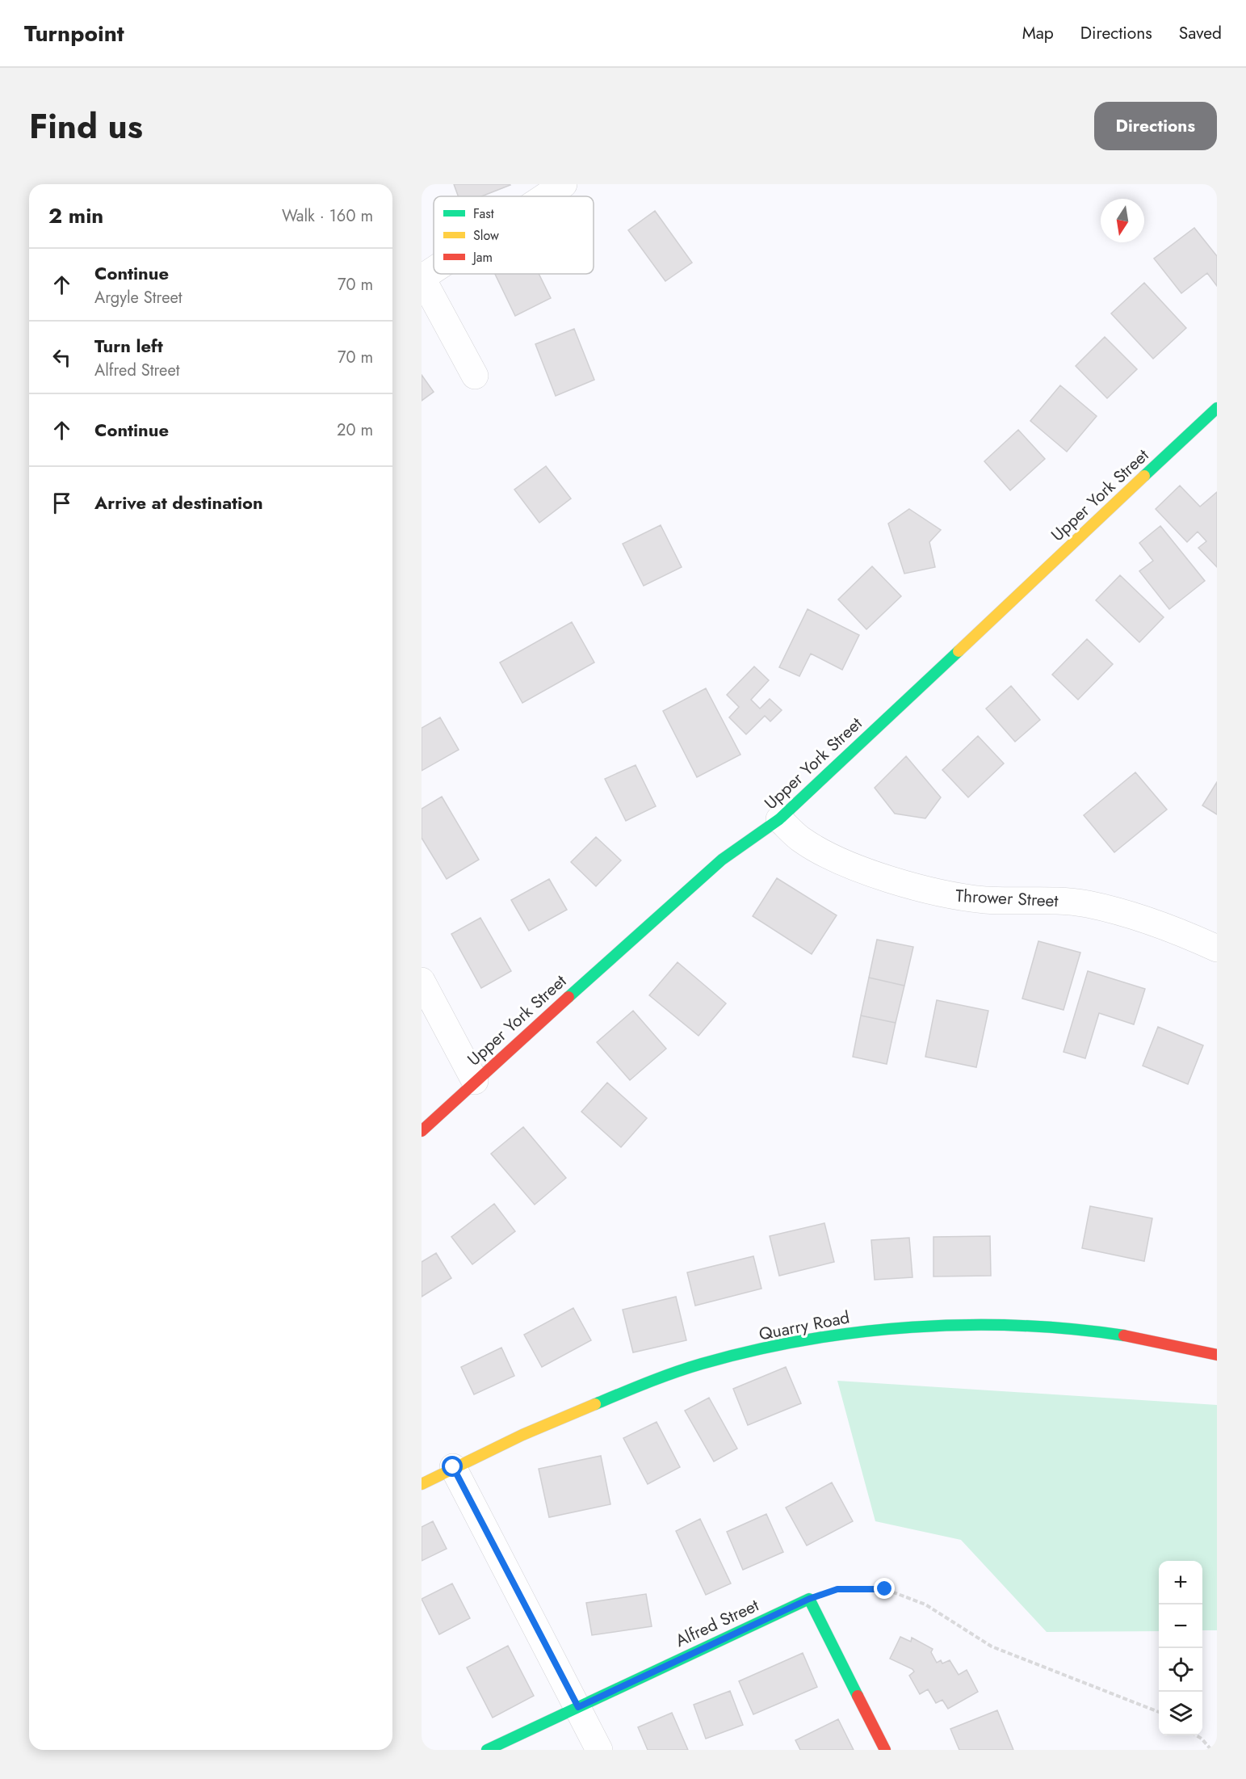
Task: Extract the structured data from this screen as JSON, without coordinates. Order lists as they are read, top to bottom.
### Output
{
  "streets": {
    "street": [
      "Upper York Street",
      "Thrower Street",
      "Quarry Road",
      "Alfred Street"
    ]
  },
  "crossings": [
    ["Upper York Street", "Thrower Street"]
  ],
  "legend": ["Fast", "Slow", "Jam"],
  "north": "bottom",
  "page": {
    "header": "Turnpoint",
    "nav": ["Map", "Directions", "Saved"],
    "title": "Find us",
    "buttons": "Directions",
    "heading": ["2 min", "Walk · 160 m"],
    "list": [
      ["Continue", "Argyle Street", "70 m"],
      ["Turn left", "Alfred Street", "70 m"],
      ["Continue", "20 m"],
      "Arrive at destination"
    ],
    "map_buttons": ["+", "−"]
  }
}
